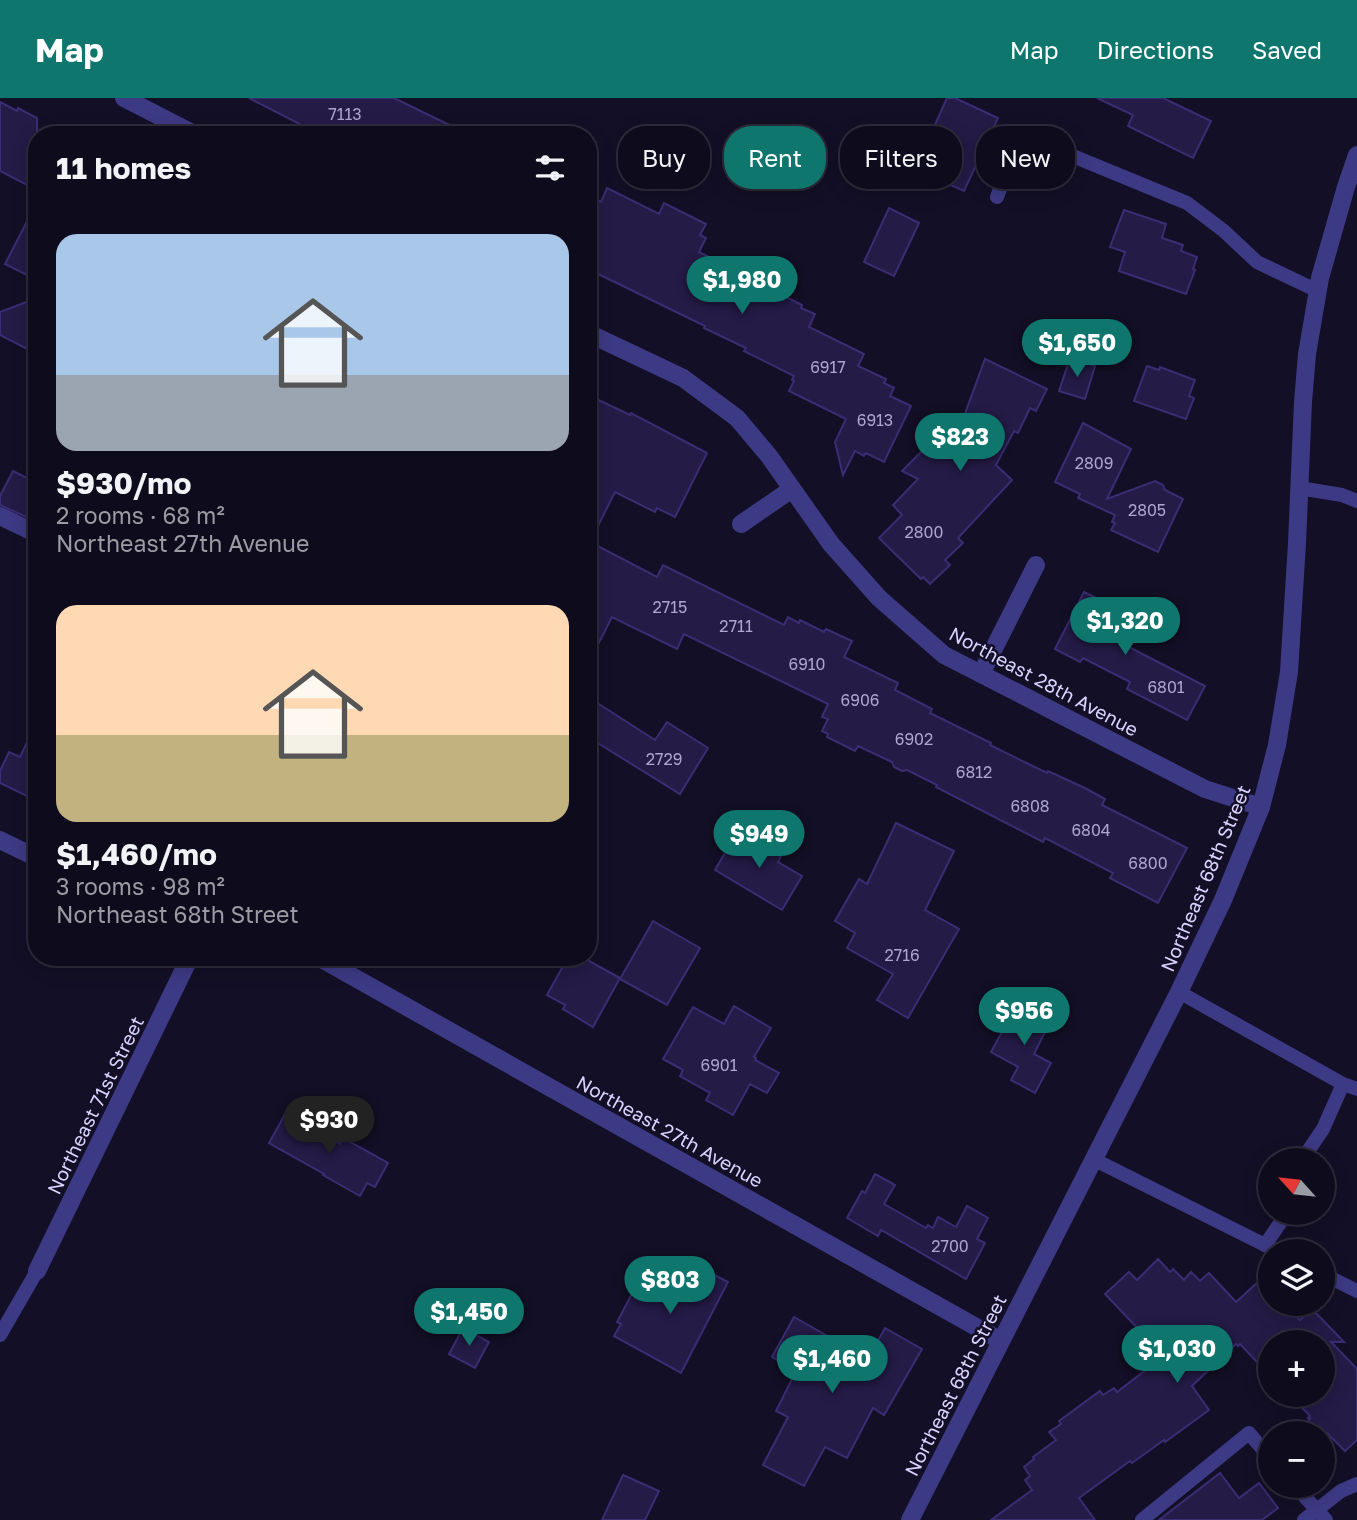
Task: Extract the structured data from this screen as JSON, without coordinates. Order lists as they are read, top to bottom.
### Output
{
  "streets": {
    "street": [
      "Northeast 28th Avenue",
      "Northeast 68th Street",
      "Northeast 71st Street",
      "Northeast 27th Avenue"
    ]
  },
  "crossings": [
    ["Northeast 28th Avenue", "Northeast 68th Street"],
    ["Northeast 68th Street", "Northeast 27th Avenue"]
  ],
  "house_numbers": [
    "7113",
    "6917",
    "6913",
    "2809",
    "2805",
    "2800",
    "2715",
    "2711",
    "6910",
    "6801",
    "6906",
    "6902",
    "2729",
    "6812",
    "6808",
    "6804",
    "6800",
    "2716",
    "6901",
    "2700"
  ],
  "north": "top left",
  "page": {
    "header": "Map",
    "nav": ["Map", "Directions", "Saved"],
    "chip": [
      "Buy",
      "Rent",
      "Filters",
      "New"
    ],
    "heading": "11 homes",
    "list": [
      {
        "name": "$930/mo",
        "note": "2 rooms · 68 m² · Northeast 27th Avenue"
      },
      {
        "name": "$1,460/mo",
        "note": "3 rooms · 98 m² · Northeast 68th Street"
      }
    ],
    "price": [
      "$1,980",
      "$1,650",
      "$823",
      "$1,320",
      "$949",
      "$956",
      "$930",
      "$803",
      "$1,450",
      "$1,030",
      "$1,460"
    ],
    "map_buttons": ["+", "−"]
  }
}
